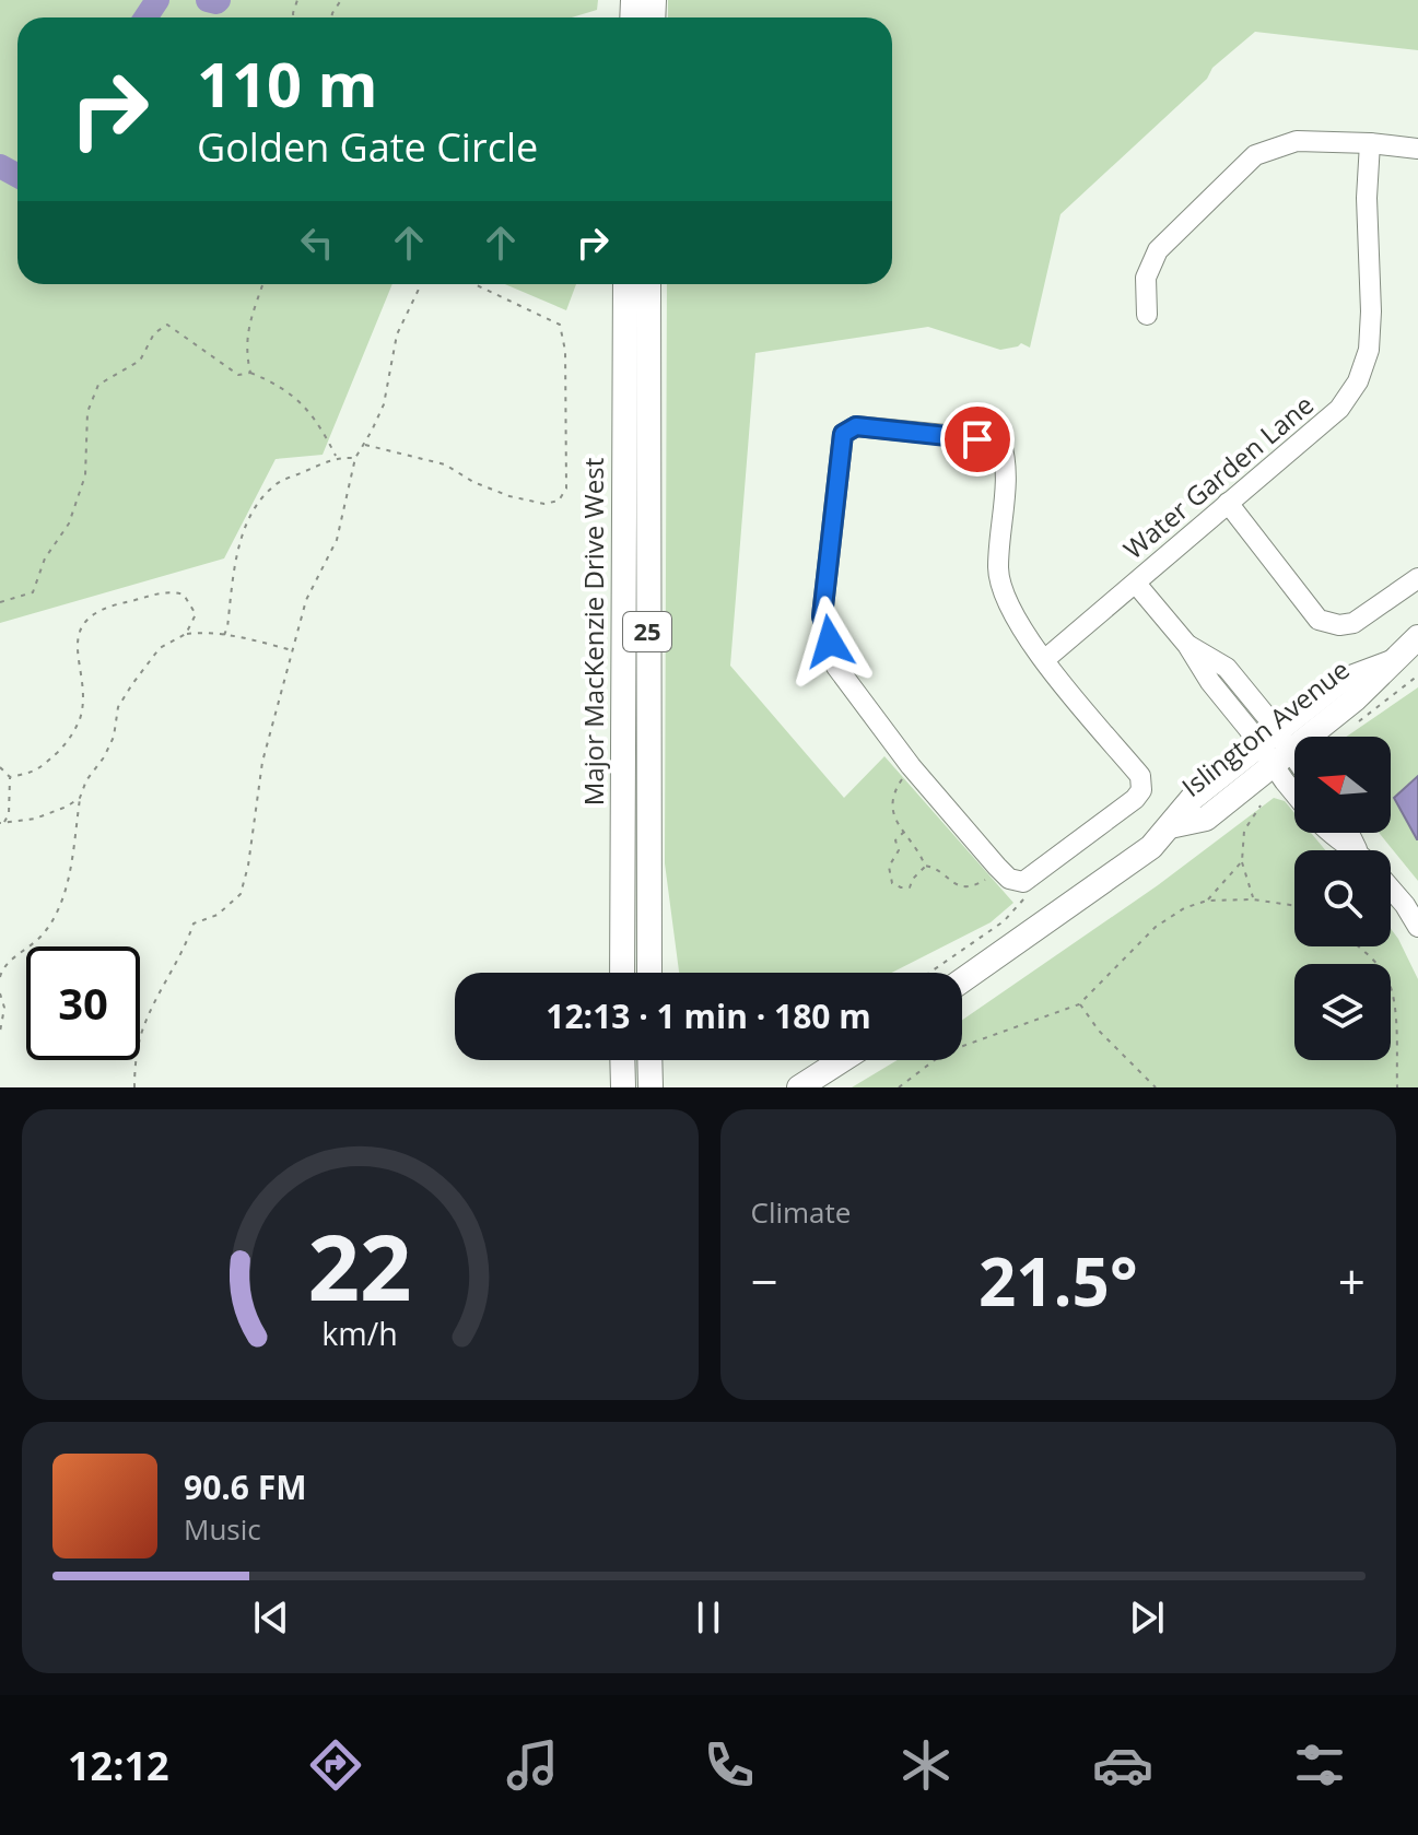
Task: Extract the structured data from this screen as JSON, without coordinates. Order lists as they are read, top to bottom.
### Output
{
  "streets": {
    "main road": ["Major MacKenzie Drive West", "25", "Islington Avenue"],
    "street": ["Water Garden Lane"]
  },
  "north": "left",
  "page": {
    "turn": ["110 m", "Golden Gate Circle"],
    "limit": "30",
    "trip": "12:13 · 1 min · 180 m",
    "tile": "Climate",
    "heat": ["−", "21.5°", "+"],
    "song": ["90.6 FM", "Music"],
    "tabs": "12:12",
    "gauge": ["22", "km/h"]
  }
}
